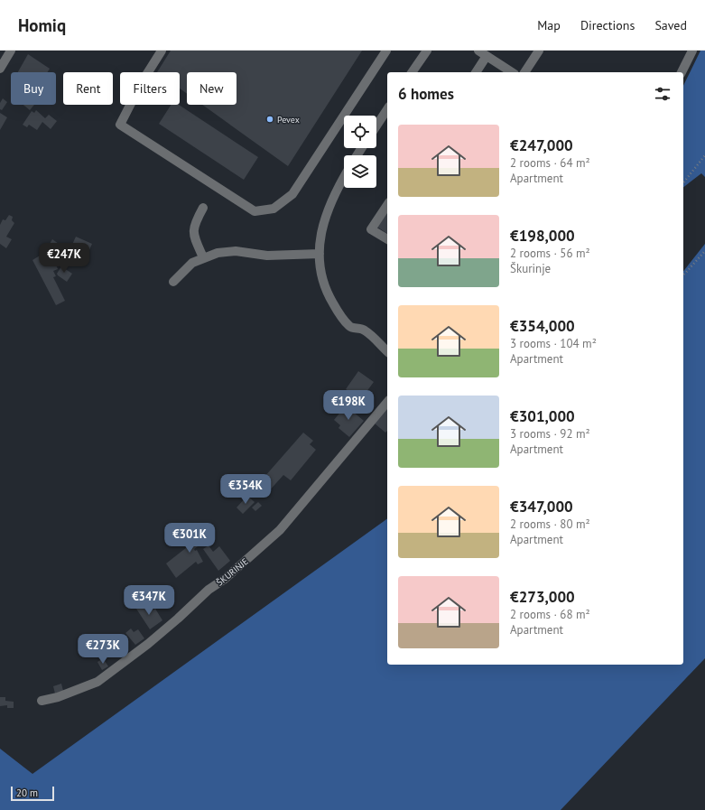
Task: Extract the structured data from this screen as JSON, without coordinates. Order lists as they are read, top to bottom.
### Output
{
  "streets": {
    "street": ["ŠKURINJE"]
  },
  "places": ["Pevex"],
  "scale_bar": "20 m",
  "page": {
    "header": "Homiq",
    "nav": ["Map", "Directions", "Saved"],
    "chip": [
      "Buy",
      "Rent",
      "Filters",
      "New"
    ],
    "heading": "6 homes",
    "list": [
      {
        "name": "€247,000",
        "note": "2 rooms · 64 m² · Apartment"
      },
      {
        "name": "€198,000",
        "note": "2 rooms · 56 m² · Škurinje"
      },
      {
        "name": "€354,000",
        "note": "3 rooms · 104 m² · Apartment"
      },
      {
        "name": "€301,000",
        "note": "3 rooms · 92 m² · Apartment"
      },
      {
        "name": "€347,000",
        "note": "2 rooms · 80 m² · Apartment"
      },
      {
        "name": "€273,000",
        "note": "2 rooms · 68 m² · Apartment"
      }
    ],
    "price": [
      "€247K",
      "€198K",
      "€354K",
      "€301K",
      "€347K",
      "€273K"
    ],
    "scale": "20 m"
  }
}
